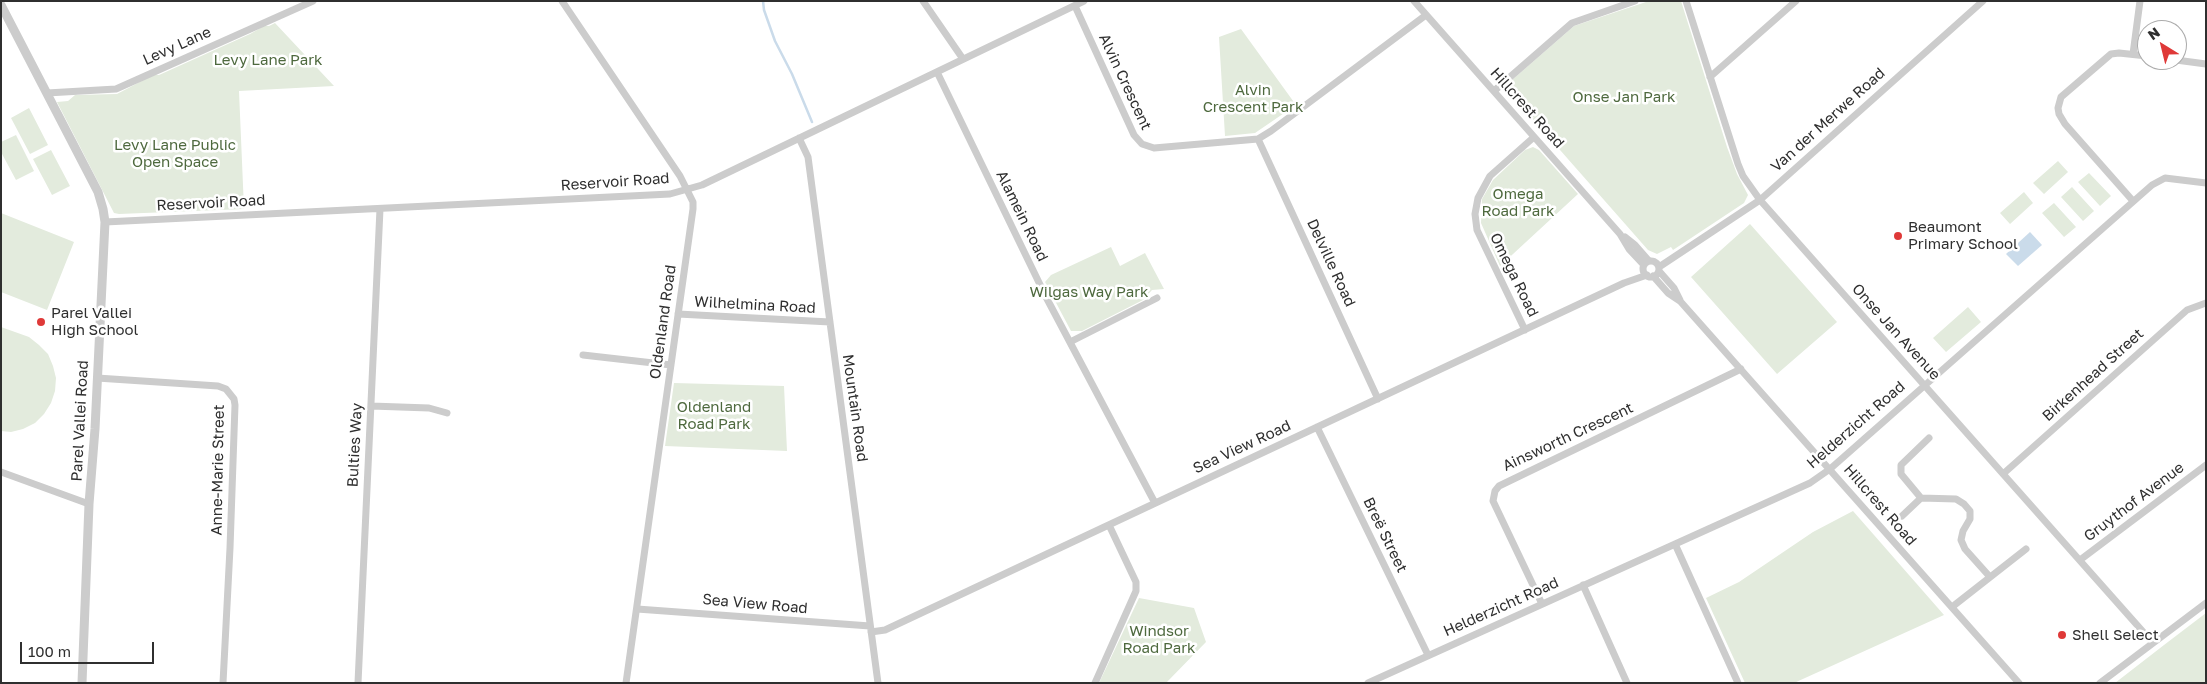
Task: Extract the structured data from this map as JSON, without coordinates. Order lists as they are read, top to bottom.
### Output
{
  "streets": {
    "street": [
      "Levy Lane",
      "Alvin Crescent",
      "Hillcrest Road",
      "Van der Merwe Road",
      "Reservoir Road",
      "Alamein Road",
      "Delville Road",
      "Omega Road",
      "Wilhelmina Road",
      "Oldenland Road",
      "Onse Jan Avenue",
      "Birkenhead Street",
      "Mountain Road",
      "Parel Vallei Road",
      "Helderzicht Road",
      "Ainsworth Crescent",
      "Bulties Way",
      "Sea View Road",
      "Anne-Marie Street",
      "Gruythof Avenue",
      "Breë Street"
    ]
  },
  "crossings": [
    ["Levy Lane", "Parel Vallei Road"],
    ["Alvin Crescent", "Hillcrest Road"],
    ["Alvin Crescent", "Reservoir Road"],
    ["Alvin Crescent", "Delville Road"],
    ["Hillcrest Road", "Van der Merwe Road"],
    ["Hillcrest Road", "Omega Road"],
    ["Hillcrest Road", "Helderzicht Road"],
    ["Hillcrest Road", "Ainsworth Crescent"],
    ["Hillcrest Road", "Sea View Road"],
    ["Van der Merwe Road", "Onse Jan Avenue"],
    ["Van der Merwe Road", "Sea View Road"],
    ["Reservoir Road", "Alamein Road"],
    ["Reservoir Road", "Oldenland Road"],
    ["Reservoir Road", "Mountain Road"],
    ["Reservoir Road", "Parel Vallei Road"],
    ["Reservoir Road", "Bulties Way"],
    ["Alamein Road", "Sea View Road"],
    ["Delville Road", "Sea View Road"],
    ["Omega Road", "Sea View Road"],
    ["Wilhelmina Road", "Oldenland Road"],
    ["Wilhelmina Road", "Mountain Road"],
    ["Oldenland Road", "Sea View Road"],
    ["Onse Jan Avenue", "Birkenhead Street"],
    ["Onse Jan Avenue", "Helderzicht Road"],
    ["Onse Jan Avenue", "Gruythof Avenue"],
    ["Mountain Road", "Sea View Road"],
    ["Parel Vallei Road", "Anne-Marie Street"],
    ["Helderzicht Road", "Ainsworth Crescent"],
    ["Helderzicht Road", "Breë Street"],
    ["Sea View Road", "Breë Street"]
  ],
  "parks": [
    "Levy Lane Park",
    "Alvin Crescent Park",
    "Onse Jan Park",
    "Levy Lane Public Open Space",
    "Omega Road Park",
    "Wilgas Way Park",
    "Oldenland Road Park",
    "Windsor Road Park"
  ],
  "places": ["Beaumont Primary School", "Parel Vallei High School", "Shell Select"],
  "scale_bar": "100 m",
  "north": "top left"
}
